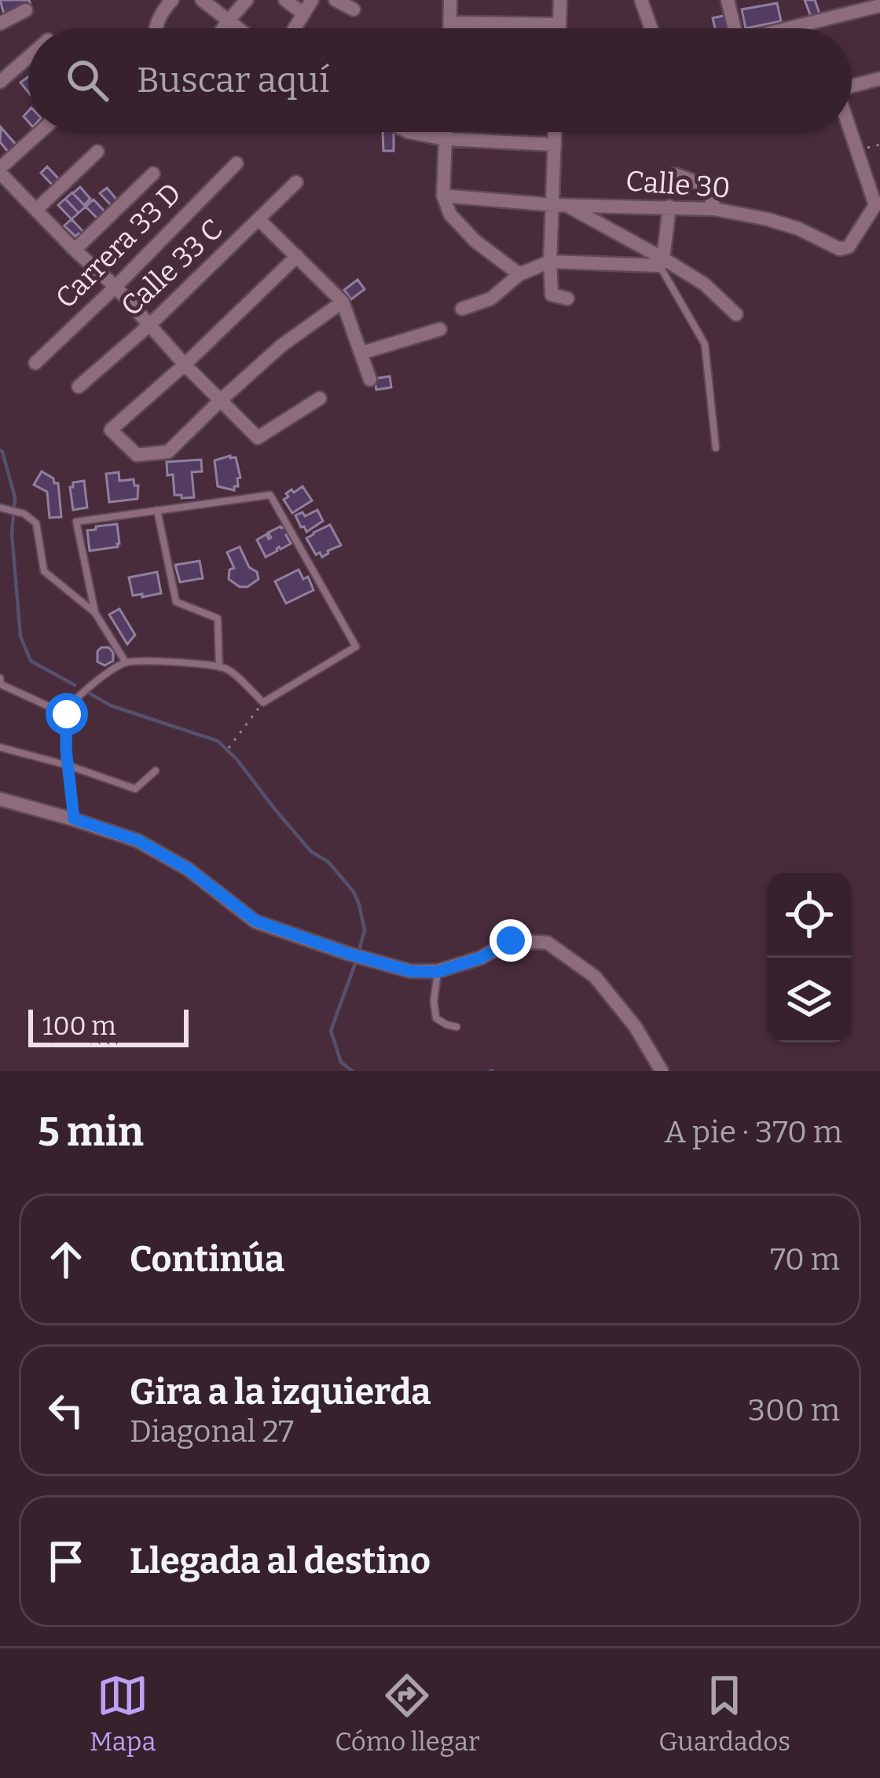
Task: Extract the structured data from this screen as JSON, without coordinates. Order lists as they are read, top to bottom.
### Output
{
  "streets": {
    "street": ["Calle 30", "Carrera 33 D", "Calle 33 C"]
  },
  "scale_bar": "100 m",
  "page": {
    "search": "Buscar aquí",
    "scale": "100 m",
    "heading": ["5 min", "A pie · 370 m"],
    "list": [
      ["Continúa", "70 m"],
      ["Gira a la izquierda", "Diagonal 27", "300 m"],
      "Llegada al destino"
    ],
    "nav": ["Mapa", "Cómo llegar", "Guardados"]
  }
}
